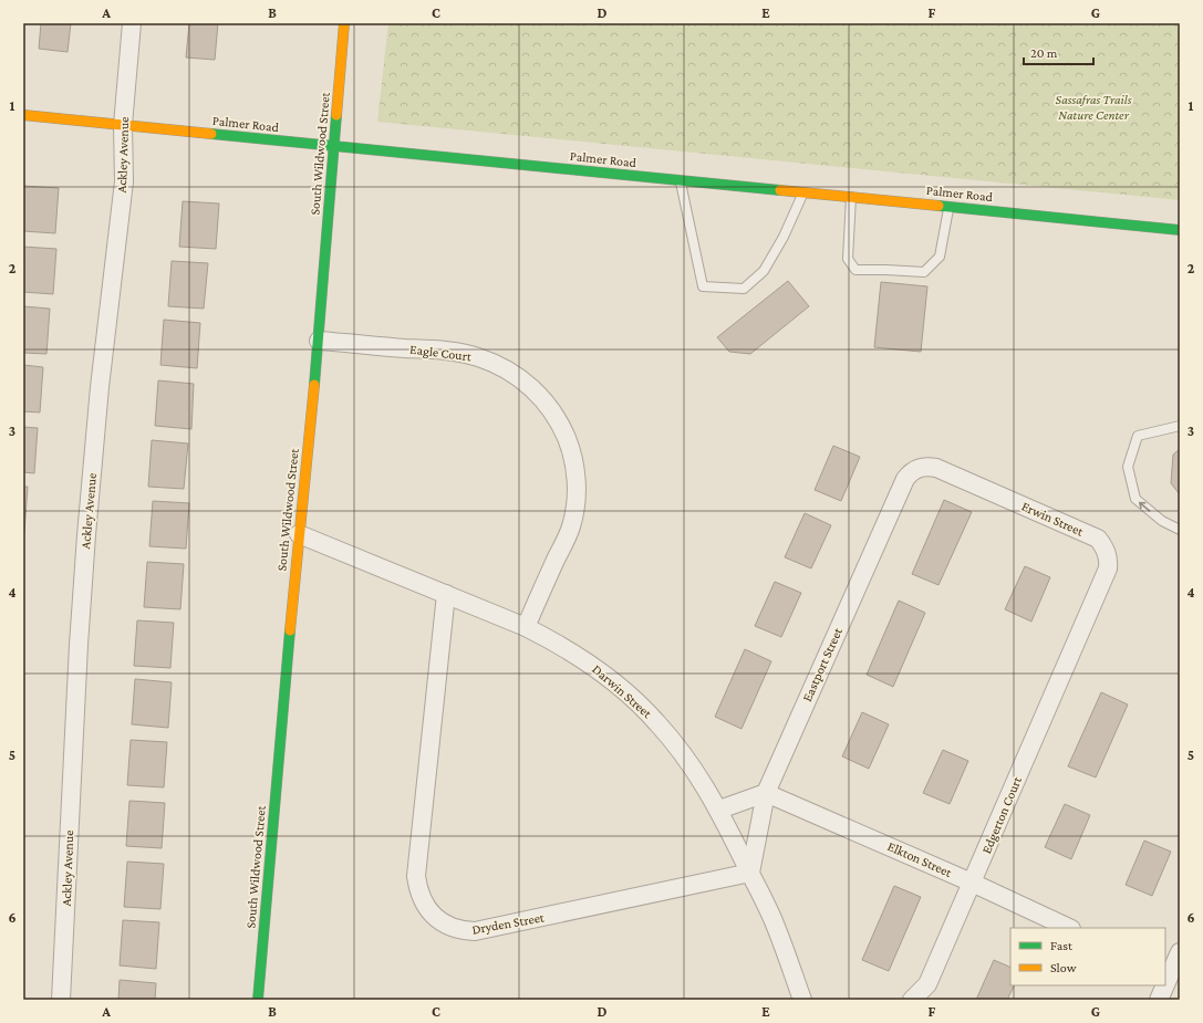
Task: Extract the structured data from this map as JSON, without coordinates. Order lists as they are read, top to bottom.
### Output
{
  "streets": {
    "street": [
      "Palmer Road",
      "South Wildwood Street",
      "Ackley Avenue",
      "Eagle Court",
      "Erwin Street",
      "Eastport Street",
      "Darwin Street",
      "Edgerton Court",
      "Elkton Street",
      "Dryden Street"
    ]
  },
  "crossings": [
    ["Palmer Road", "South Wildwood Street"],
    ["Palmer Road", "Ackley Avenue"],
    ["South Wildwood Street", "Eagle Court"],
    ["South Wildwood Street", "Darwin Street"],
    ["Eagle Court", "Darwin Street"],
    ["Erwin Street", "Eastport Street"],
    ["Erwin Street", "Edgerton Court"],
    ["Eastport Street", "Darwin Street"],
    ["Eastport Street", "Elkton Street"],
    ["Eastport Street", "Dryden Street"],
    ["Darwin Street", "Dryden Street"],
    ["Edgerton Court", "Elkton Street"]
  ],
  "parks": ["Sassafras Trails Nature Center"],
  "legend": ["Fast", "Slow"],
  "scale_bar": "20 m",
  "grid": {
    "columns": [
      "A",
      "B",
      "C",
      "D",
      "E",
      "F",
      "G"
    ],
    "rows": [
      "1",
      "2",
      "3",
      "4",
      "5",
      "6"
    ]
  }
}
